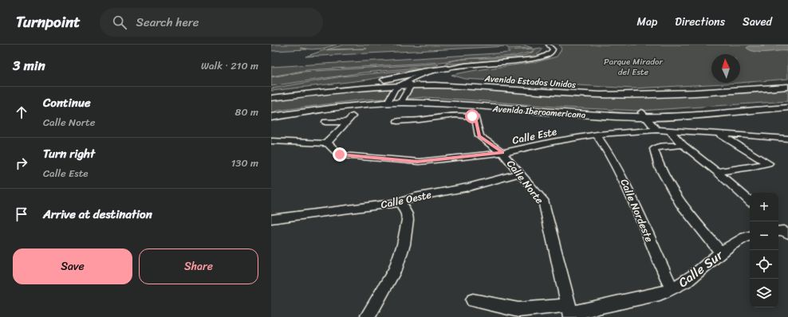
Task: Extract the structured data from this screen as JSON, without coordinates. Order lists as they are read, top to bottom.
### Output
{
  "streets": {
    "street": [
      "Avenida Estados Unidos",
      "Avenida Iberoamericana",
      "Calle Este",
      "Calle Norte",
      "Calle Oeste",
      "Calle Nordeste",
      "Calle Sur"
    ]
  },
  "crossings": [
    ["Calle Este", "Calle Norte"],
    ["Calle Este", "Calle Nordeste"],
    ["Calle Norte", "Calle Oeste"],
    ["Calle Norte", "Calle Sur"],
    ["Calle Nordeste", "Calle Sur"]
  ],
  "parks": ["Parque Mirador del Este"],
  "north": "top",
  "page": {
    "header": "Turnpoint",
    "search": "Search here",
    "nav": ["Map", "Directions", "Saved"],
    "heading": ["3 min", "Walk · 210 m"],
    "list": [
      ["Continue", "Calle Norte", "80 m"],
      ["Turn right", "Calle Este", "130 m"],
      "Arrive at destination"
    ],
    "map_buttons": ["+", "−"],
    "buttons": ["Save", "Share"]
  }
}
